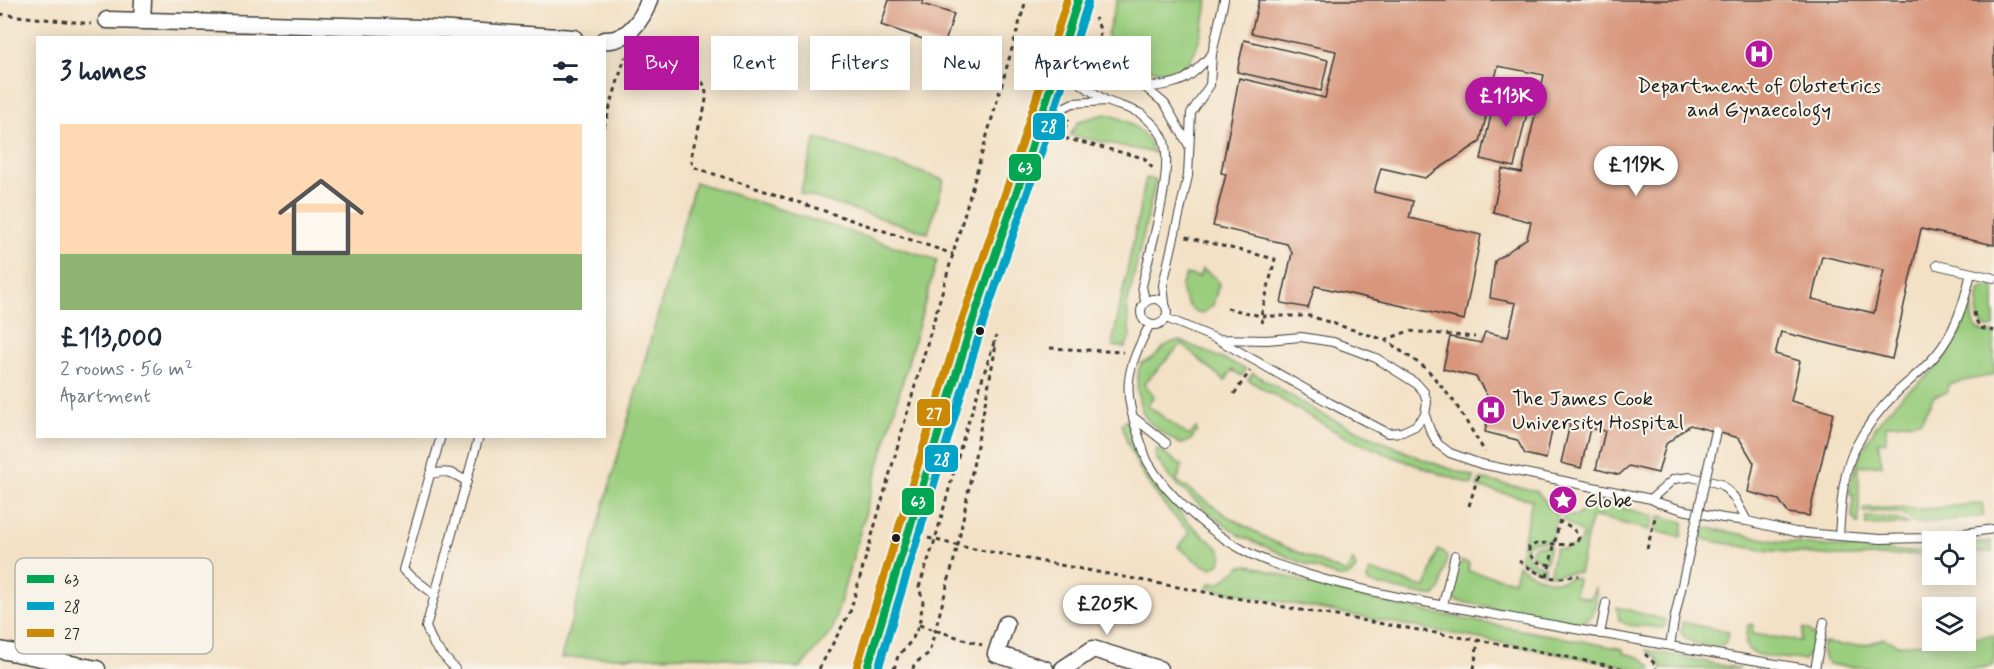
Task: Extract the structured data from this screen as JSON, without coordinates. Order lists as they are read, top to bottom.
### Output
{
  "places": {
    "hospital": ["Department of Obstetrics and Gynaecology", "The James Cook University Hospital"],
    "place": ["Globe"]
  },
  "lines": ["transit line 63", "transit line 27", "transit line 28"],
  "legend": ["63", "28", "27"],
  "page": {
    "chip": [
      "Buy",
      "Rent",
      "Filters",
      "New",
      "Apartment"
    ],
    "heading": "3 homes",
    "price": ["£113K", "£119K", "£205K"],
    "list": [
      {
        "name": "£113,000",
        "note": "2 rooms · 56 m² · Apartment"
      }
    ]
  }
}
